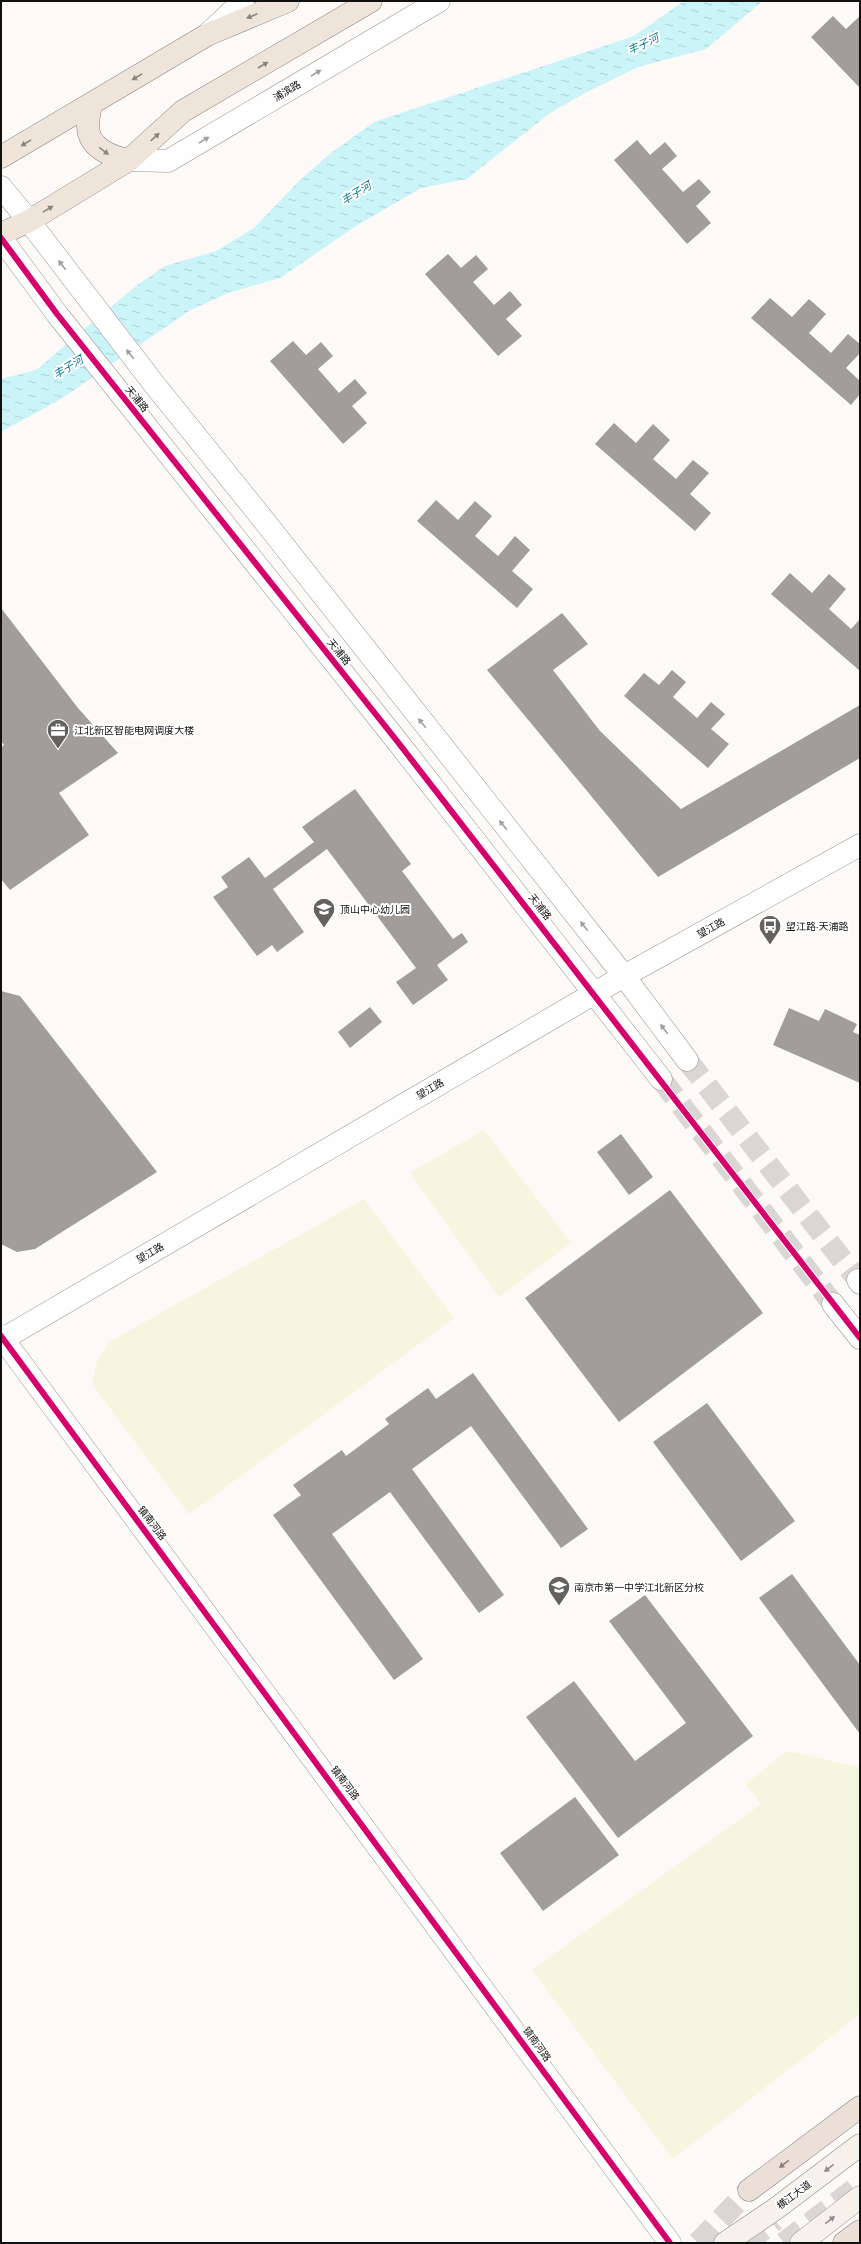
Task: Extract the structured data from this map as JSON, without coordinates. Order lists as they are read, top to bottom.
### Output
{
  "streets": {
    "main road": ["横江大道"],
    "street": [
      "浦滨路",
      "天浦路",
      "望江路",
      "镇南河路"
    ]
  },
  "crossings": [
    ["天浦路", "望江路"],
    ["望江路", "镇南河路"]
  ],
  "one_way": ["浦滨路"],
  "water": ["丰子河"],
  "places": {
    "office": ["江北新区智能电网调度大楼"],
    "school or university": ["顶山中心幼儿园", "南京市第一中学江北新区分校"],
    "bus stop": ["望江路·天浦路"]
  }
}
